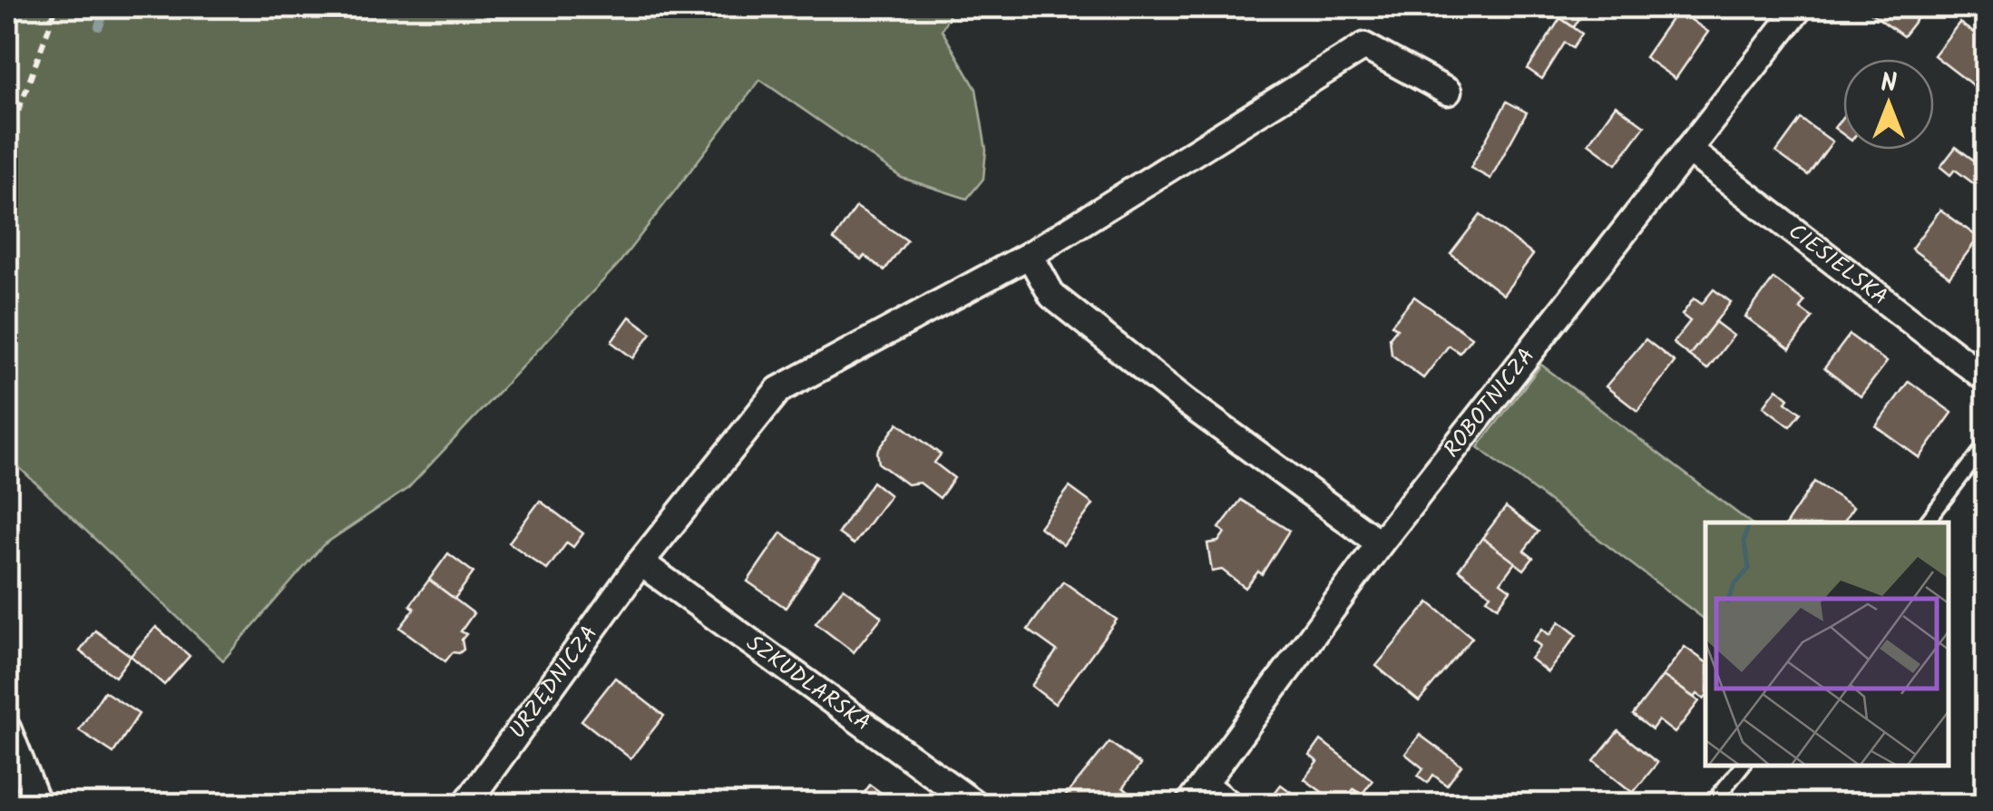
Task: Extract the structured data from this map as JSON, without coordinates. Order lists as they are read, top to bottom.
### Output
{
  "streets": {
    "street": [
      "CIESIELSKA",
      "ROBOTNICZA",
      "URZĘDNICZA",
      "SZKUDLARSKA"
    ]
  },
  "crossings": [
    ["CIESIELSKA", "ROBOTNICZA"],
    ["URZĘDNICZA", "SZKUDLARSKA"]
  ],
  "north": "top"
}
